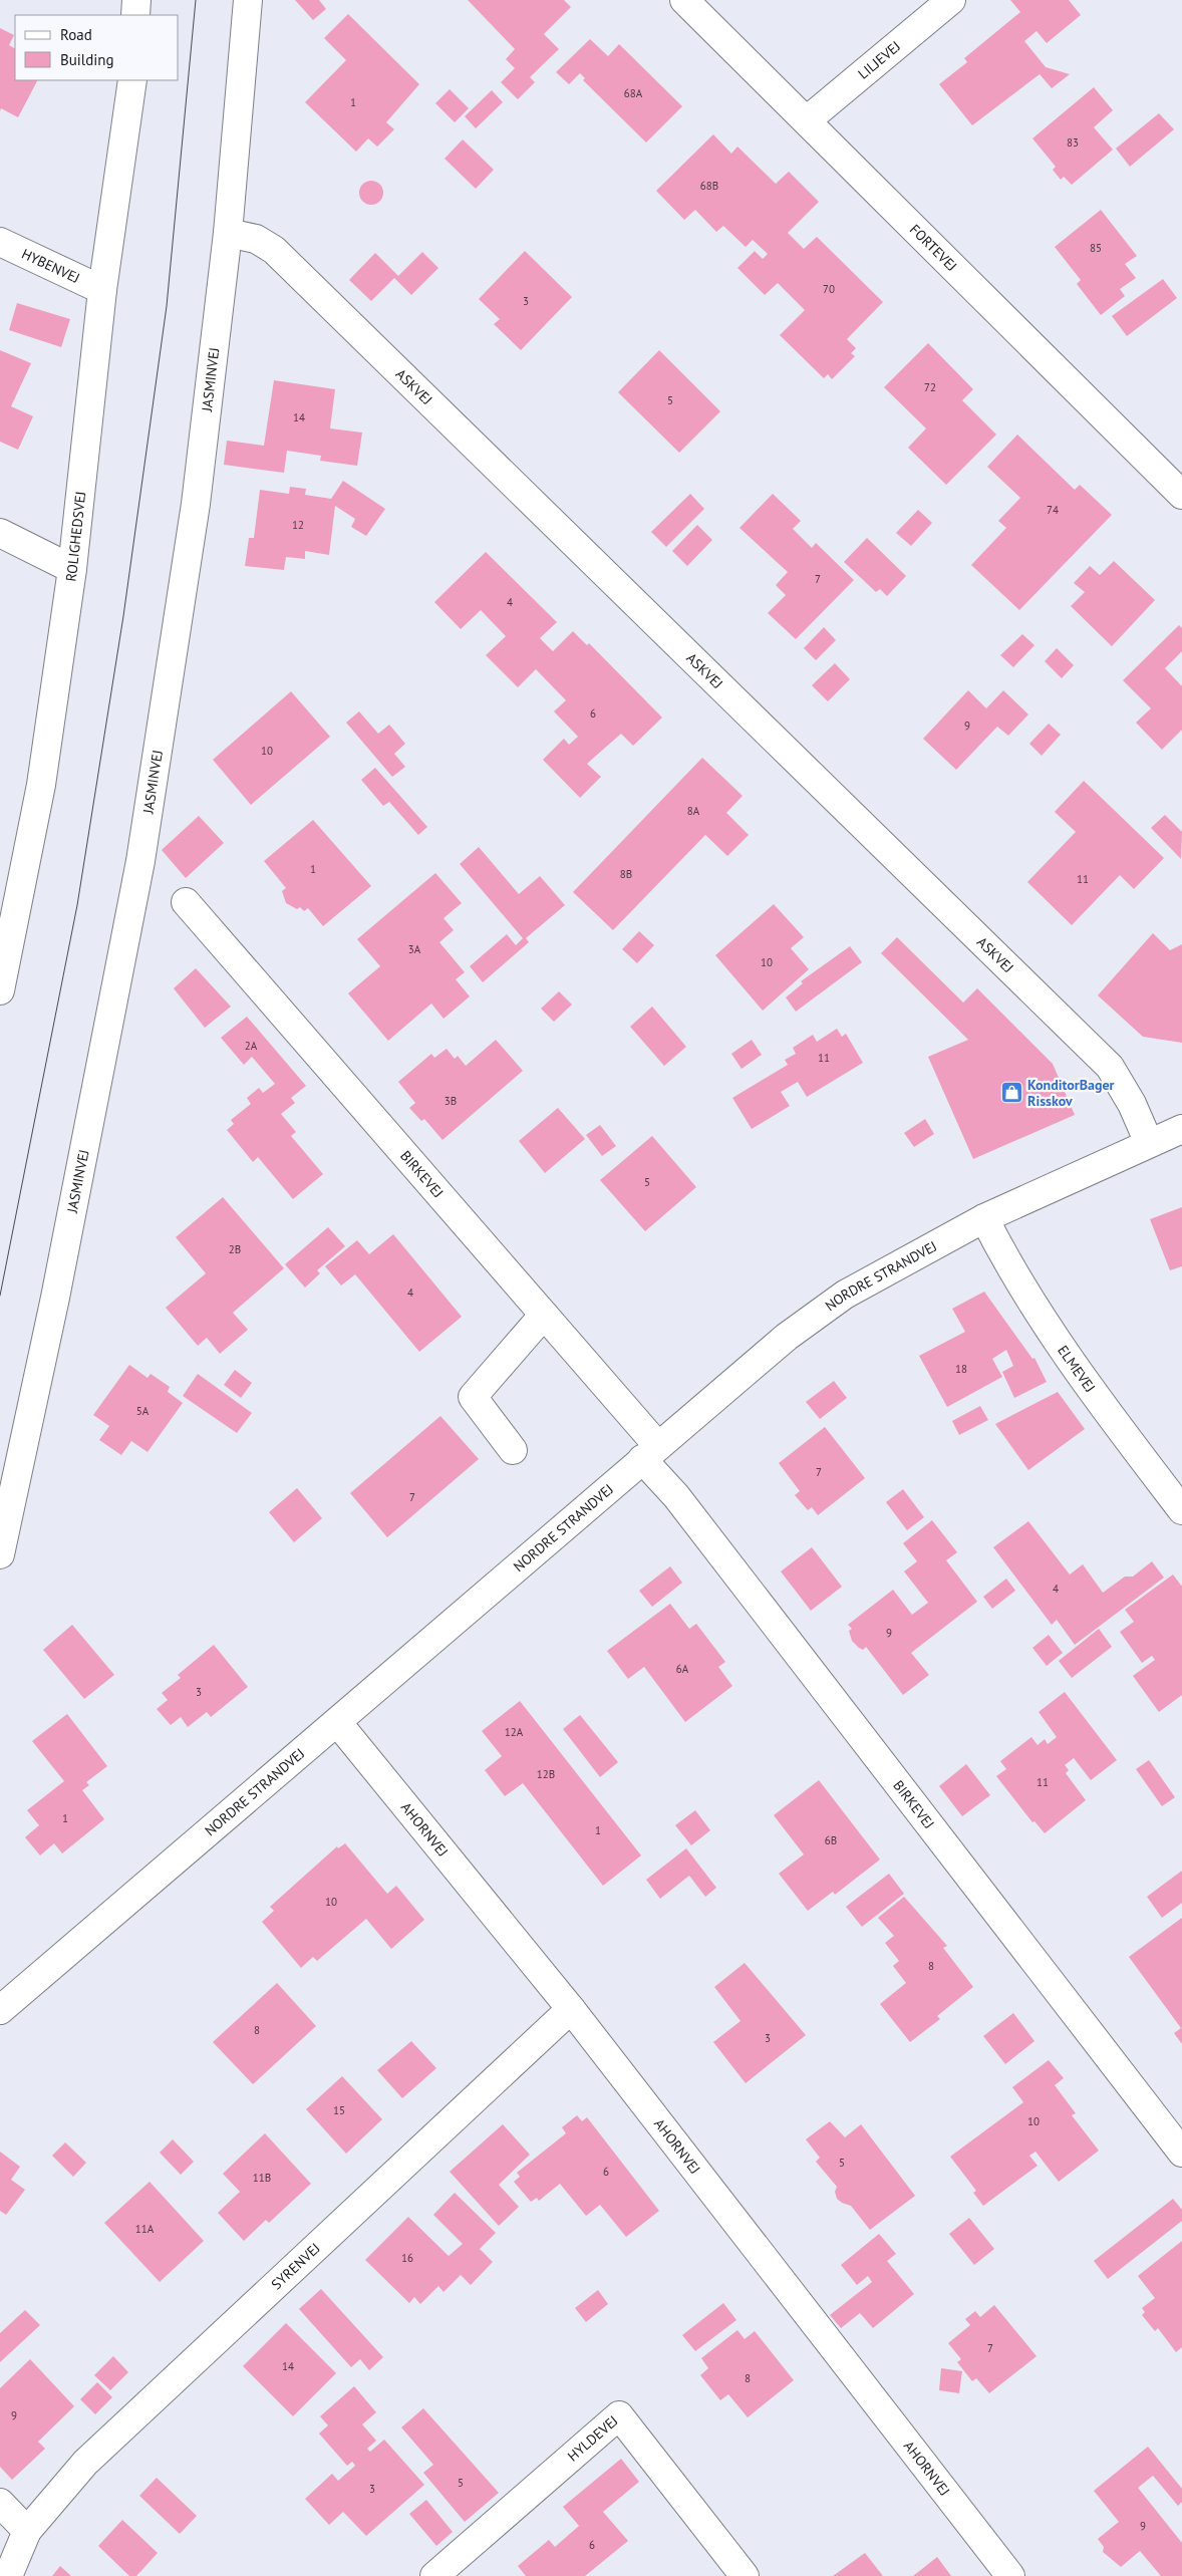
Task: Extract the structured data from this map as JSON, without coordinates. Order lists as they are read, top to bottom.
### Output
{
  "streets": {
    "street": [
      "LILJEVEJ",
      "FORTEVEJ",
      "HYBENVEJ",
      "JASMINVEJ",
      "ASKVEJ",
      "ROLIGHEDSVEJ",
      "BIRKEVEJ",
      "NORDRE STRANDVEJ",
      "ELMEVEJ",
      "AHORNVEJ",
      "SYRENVEJ",
      "HYLDEVEJ"
    ]
  },
  "crossings": [
    ["LILJEVEJ", "FORTEVEJ"],
    ["HYBENVEJ", "ROLIGHEDSVEJ"],
    ["JASMINVEJ", "ASKVEJ"],
    ["ASKVEJ", "NORDRE STRANDVEJ"],
    ["BIRKEVEJ", "NORDRE STRANDVEJ"],
    ["NORDRE STRANDVEJ", "ELMEVEJ"],
    ["NORDRE STRANDVEJ", "AHORNVEJ"],
    ["AHORNVEJ", "SYRENVEJ"]
  ],
  "places": {
    "shop": ["KonditorBager Risskov"]
  },
  "house_numbers": [
    "68A",
    "1",
    "83",
    "68B",
    "85",
    "70",
    "3",
    "72",
    "5",
    "14",
    "74",
    "12",
    "7",
    "4",
    "6",
    "9",
    "10",
    "8A",
    "1",
    "8B",
    "11",
    "3A",
    "10",
    "2A",
    "11",
    "3B",
    "5",
    "2B",
    "4",
    "18",
    "5A",
    "7",
    "7",
    "4",
    "9",
    "6A",
    "3",
    "12A",
    "12B",
    "11",
    "1",
    "1",
    "6B",
    "10",
    "8",
    "8",
    "3",
    "15",
    "10",
    "5",
    "6",
    "11B",
    "11A",
    "16",
    "7",
    "14",
    "8",
    "9",
    "5",
    "3",
    "9",
    "6"
  ],
  "legend": ["Road", "Building"]
}
